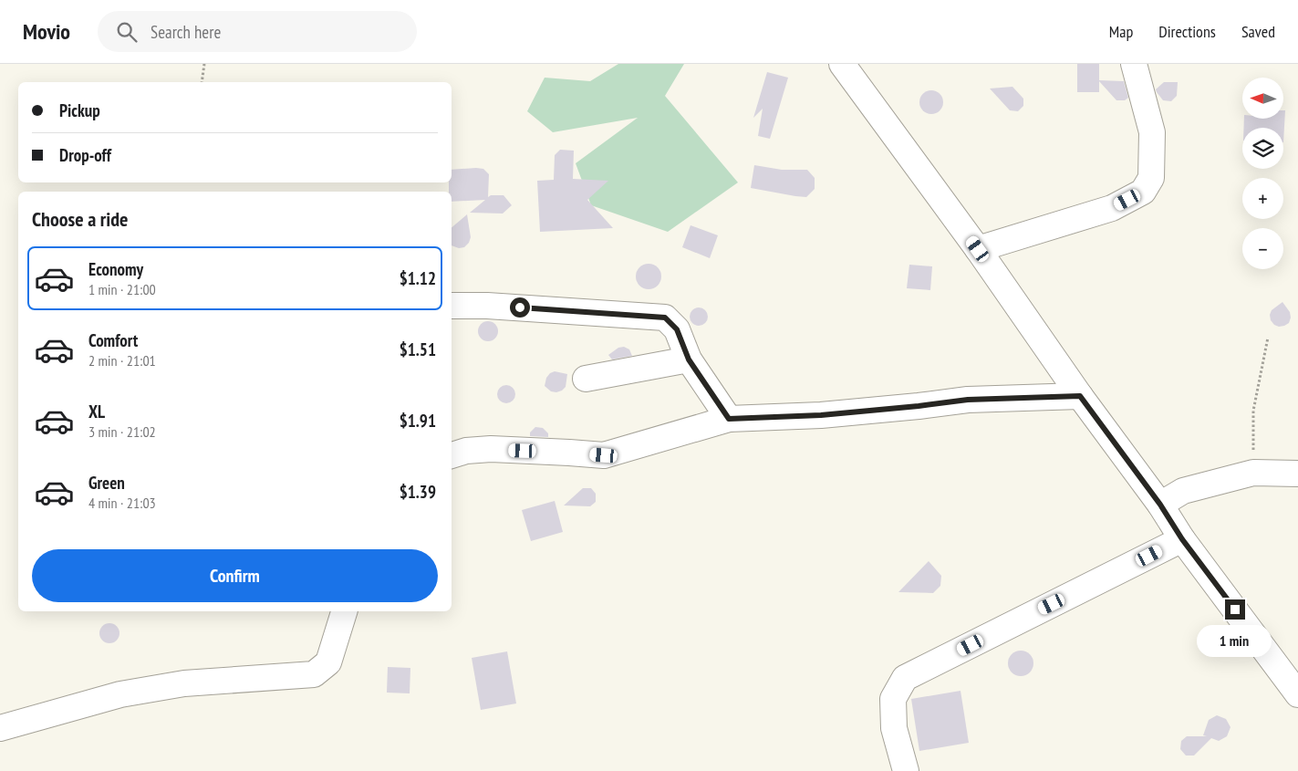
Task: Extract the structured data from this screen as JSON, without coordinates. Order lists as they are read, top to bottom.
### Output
{
  "north": "left",
  "page": {
    "header": "Movio",
    "search": "Search here",
    "nav": ["Map", "Directions", "Saved"],
    "map_buttons": ["+", "−"],
    "banner": ["Pickup", "Drop-off"],
    "heading": "Choose a ride",
    "list": [
      {
        "name": "Economy",
        "note": "1 min · 21:00",
        "value": "$1.12"
      },
      {
        "name": "Comfort",
        "note": "2 min · 21:01",
        "value": "$1.51"
      },
      {
        "name": "XL",
        "note": "3 min · 21:02",
        "value": "$1.91"
      },
      {
        "name": "Green",
        "note": "4 min · 21:03",
        "value": "$1.39"
      }
    ],
    "buttons": "Confirm",
    "bubble": "1 min"
  }
}
